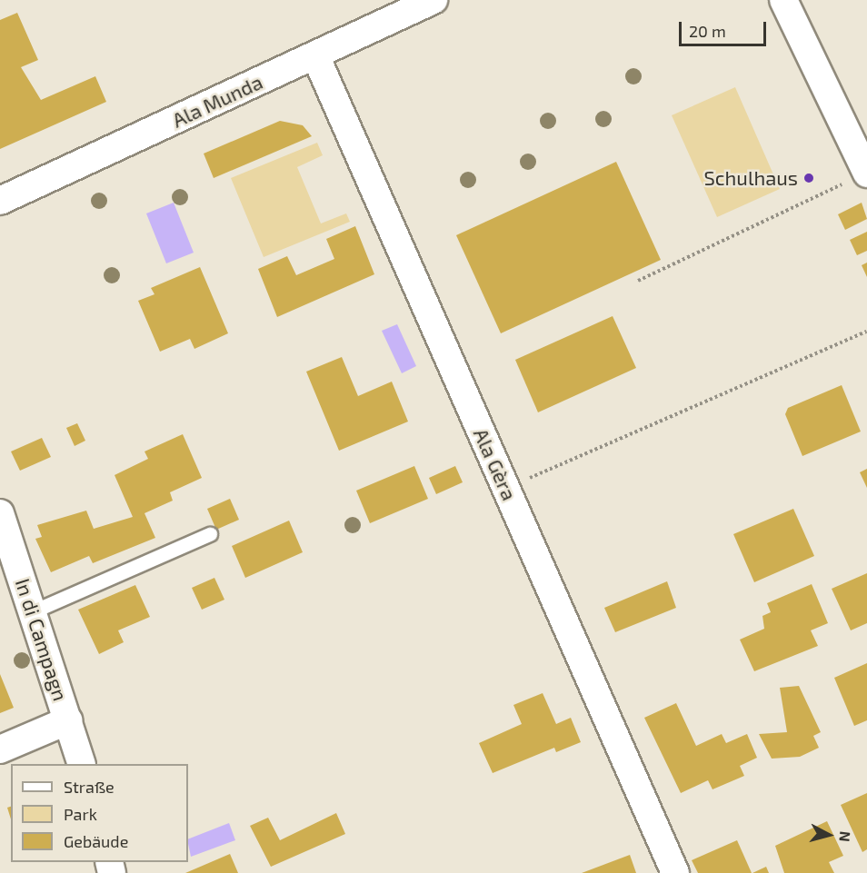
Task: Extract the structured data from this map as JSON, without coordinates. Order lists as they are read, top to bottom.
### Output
{
  "streets": {
    "street": ["Ala Munda", "Ala Gèra", "In di Campagn"]
  },
  "crossings": [
    ["Ala Munda", "Ala Gèra"]
  ],
  "places": ["Schulhaus"],
  "legend": ["Straße", "Park", "Gebäude"],
  "scale_bar": "20 m",
  "north": "right"
}
